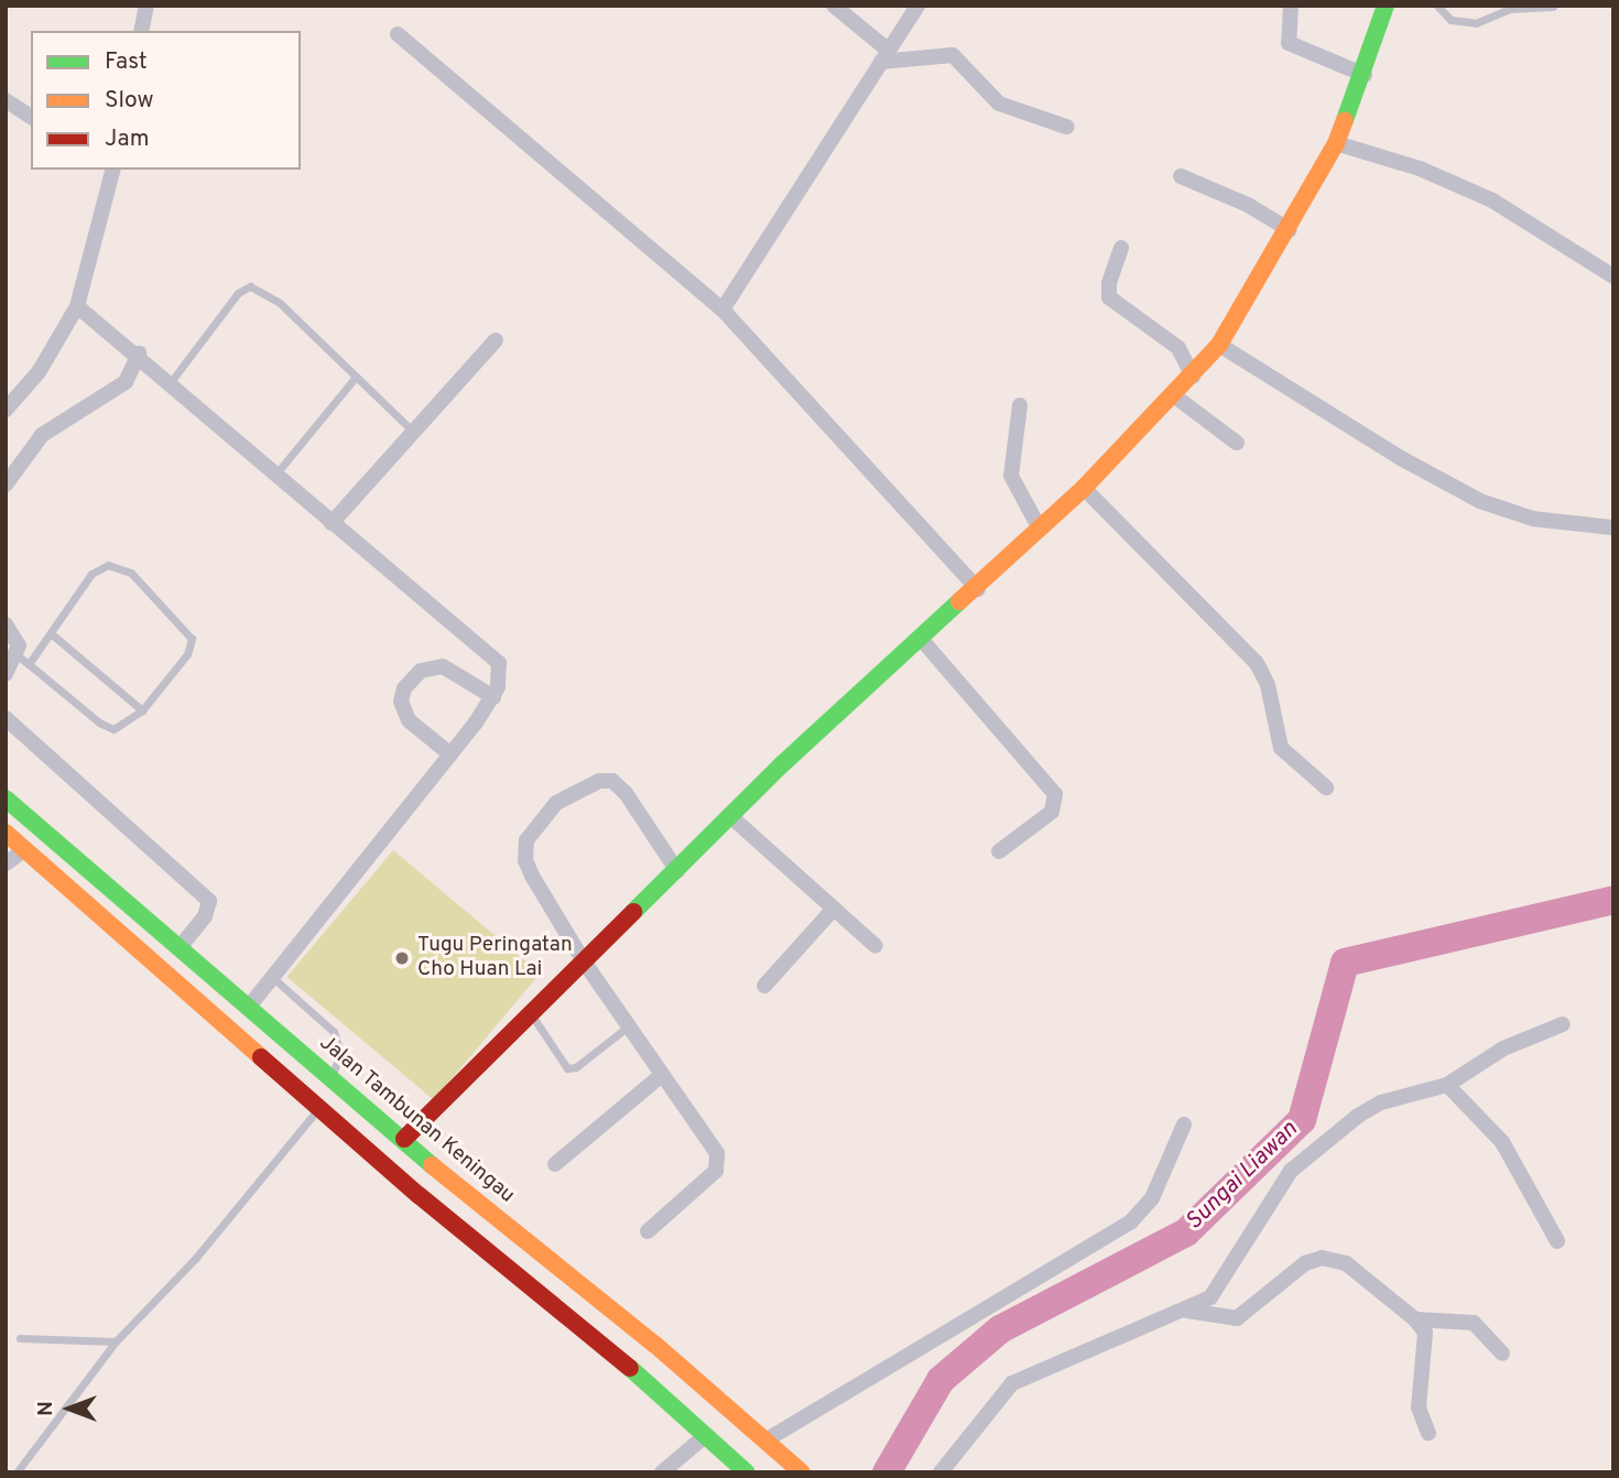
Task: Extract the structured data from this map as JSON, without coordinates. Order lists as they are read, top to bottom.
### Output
{
  "streets": {
    "main road": ["Jalan Tambunan Keningau"]
  },
  "water": ["Sungai Liawan"],
  "places": ["Tugu Peringatan Cho Huan Lai"],
  "legend": ["Fast", "Slow", "Jam"],
  "north": "left"
}
